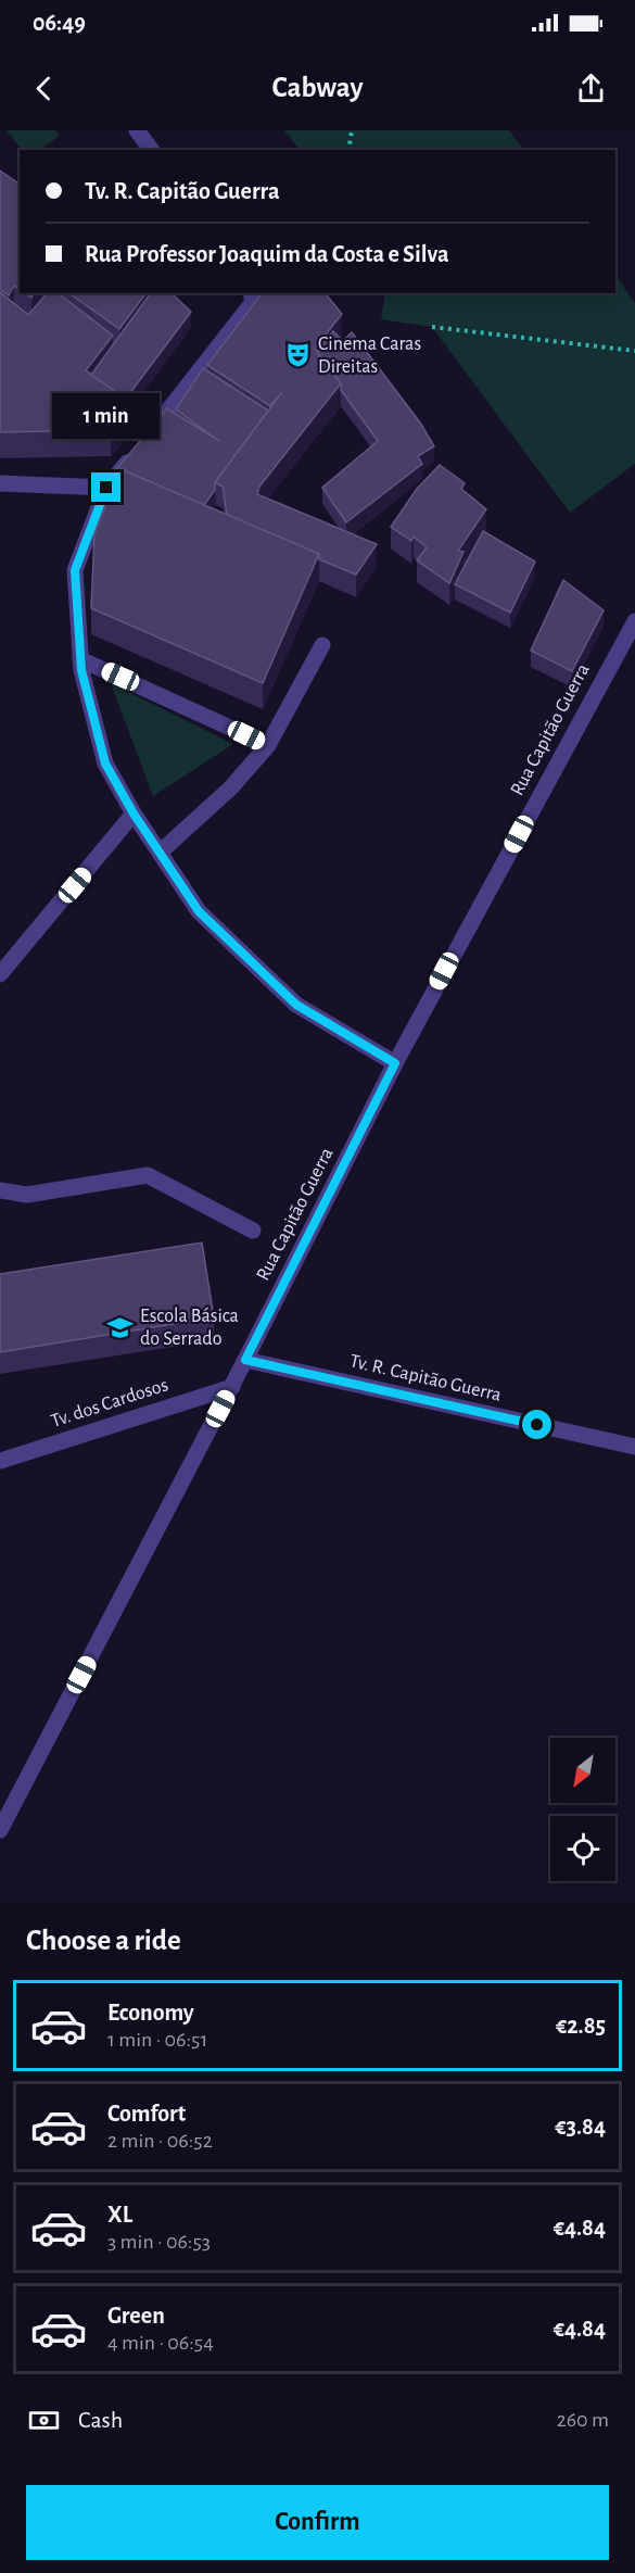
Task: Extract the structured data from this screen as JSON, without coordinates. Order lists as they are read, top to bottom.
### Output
{
  "streets": {
    "street": ["Rua Capitão Guerra", "Tv. R. Capitão Guerra", "Tv. dos Cardosos"]
  },
  "crossings": [
    ["Rua Capitão Guerra", "Tv. R. Capitão Guerra"],
    ["Rua Capitão Guerra", "Tv. dos Cardosos"]
  ],
  "places": {
    "theatre": ["Cinema Caras Direitas"],
    "school or university": ["Escola Básica do Serrado"]
  },
  "north": "bottom left",
  "page": {
    "status": "06:49",
    "header": "Cabway",
    "banner": ["Tv. R. Capitão Guerra", "Rua Professor Joaquim da Costa e Silva"],
    "bubble": "1 min",
    "heading": "Choose a ride",
    "list": [
      {
        "name": "Economy",
        "note": "1 min · 06:51",
        "value": "€2.85"
      },
      {
        "name": "Comfort",
        "note": "2 min · 06:52",
        "value": "€3.84"
      },
      {
        "name": "XL",
        "note": "3 min · 06:53",
        "value": "€4.84"
      },
      {
        "name": "Green",
        "note": "4 min · 06:54",
        "value": "€4.84"
      }
    ],
    "pay": ["Cash", "260 m"],
    "buttons": "Confirm"
  }
}
